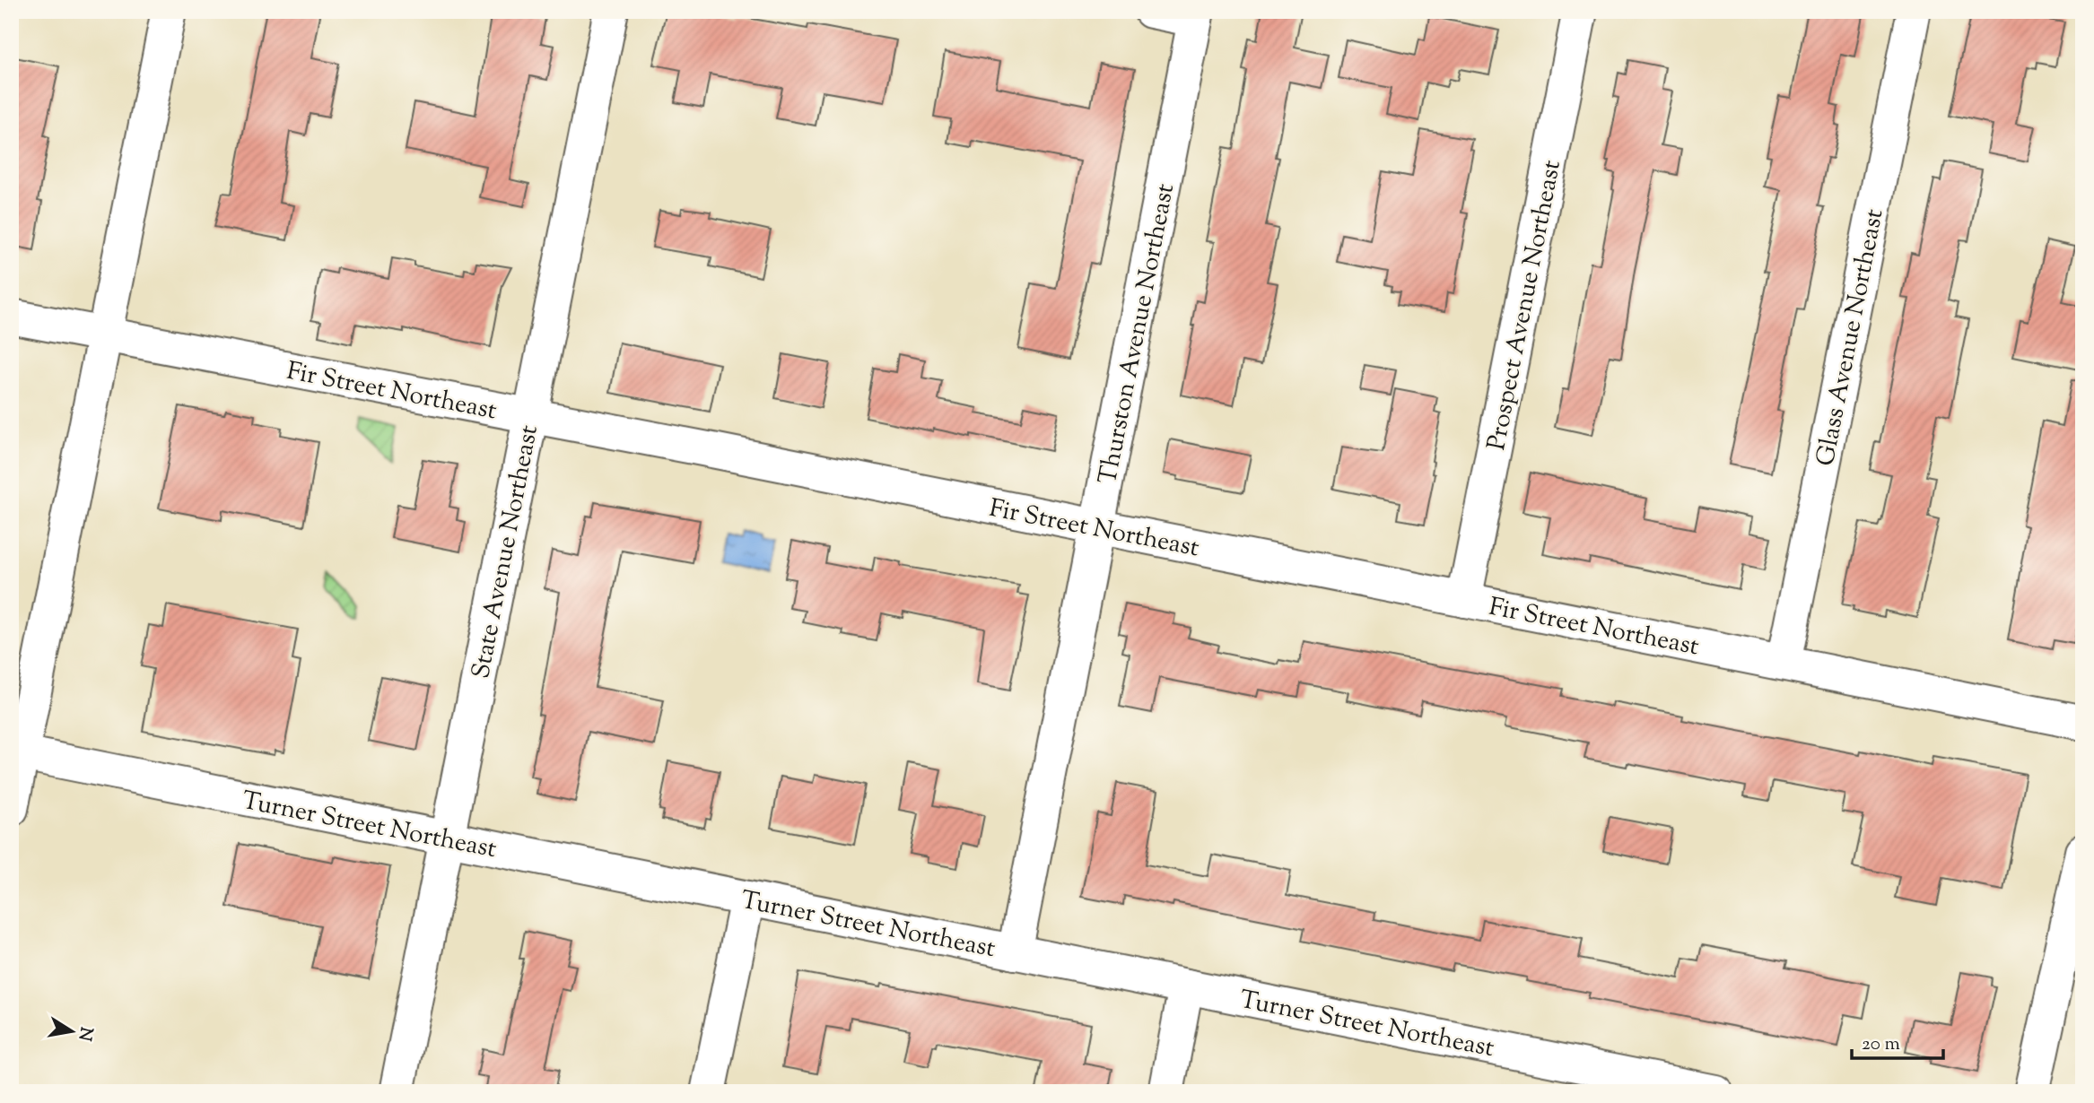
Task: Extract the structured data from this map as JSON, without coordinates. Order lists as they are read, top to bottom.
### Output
{
  "streets": {
    "street": [
      "Prospect Avenue Northeast",
      "Thurston Avenue Northeast",
      "Glass Avenue Northeast",
      "Fir Street Northeast",
      "State Avenue Northeast",
      "Turner Street Northeast"
    ]
  },
  "crossings": [
    ["Prospect Avenue Northeast", "Fir Street Northeast"],
    ["Thurston Avenue Northeast", "Fir Street Northeast"],
    ["Thurston Avenue Northeast", "Turner Street Northeast"],
    ["Glass Avenue Northeast", "Fir Street Northeast"],
    ["Fir Street Northeast", "State Avenue Northeast"],
    ["State Avenue Northeast", "Turner Street Northeast"]
  ],
  "scale_bar": "20 m",
  "north": "right"
}
